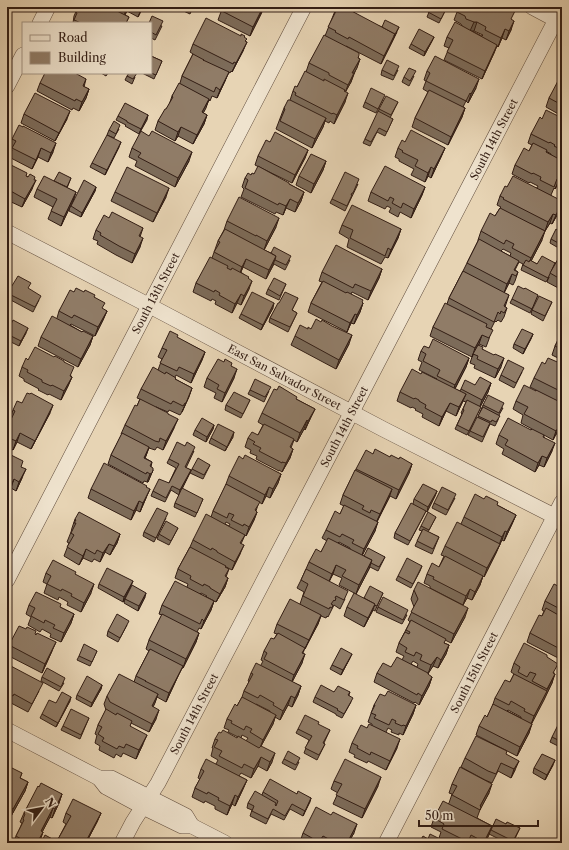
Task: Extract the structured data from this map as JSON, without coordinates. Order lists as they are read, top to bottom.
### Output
{
  "streets": {
    "street": [
      "South 14th Street",
      "South 13th Street",
      "East San Salvador Street",
      "South 15th Street"
    ]
  },
  "crossings": [
    ["South 14th Street", "East San Salvador Street"],
    ["South 13th Street", "East San Salvador Street"],
    ["East San Salvador Street", "South 15th Street"]
  ],
  "legend": ["Road", "Building"],
  "scale_bar": "50 m",
  "north": "top right"
}
